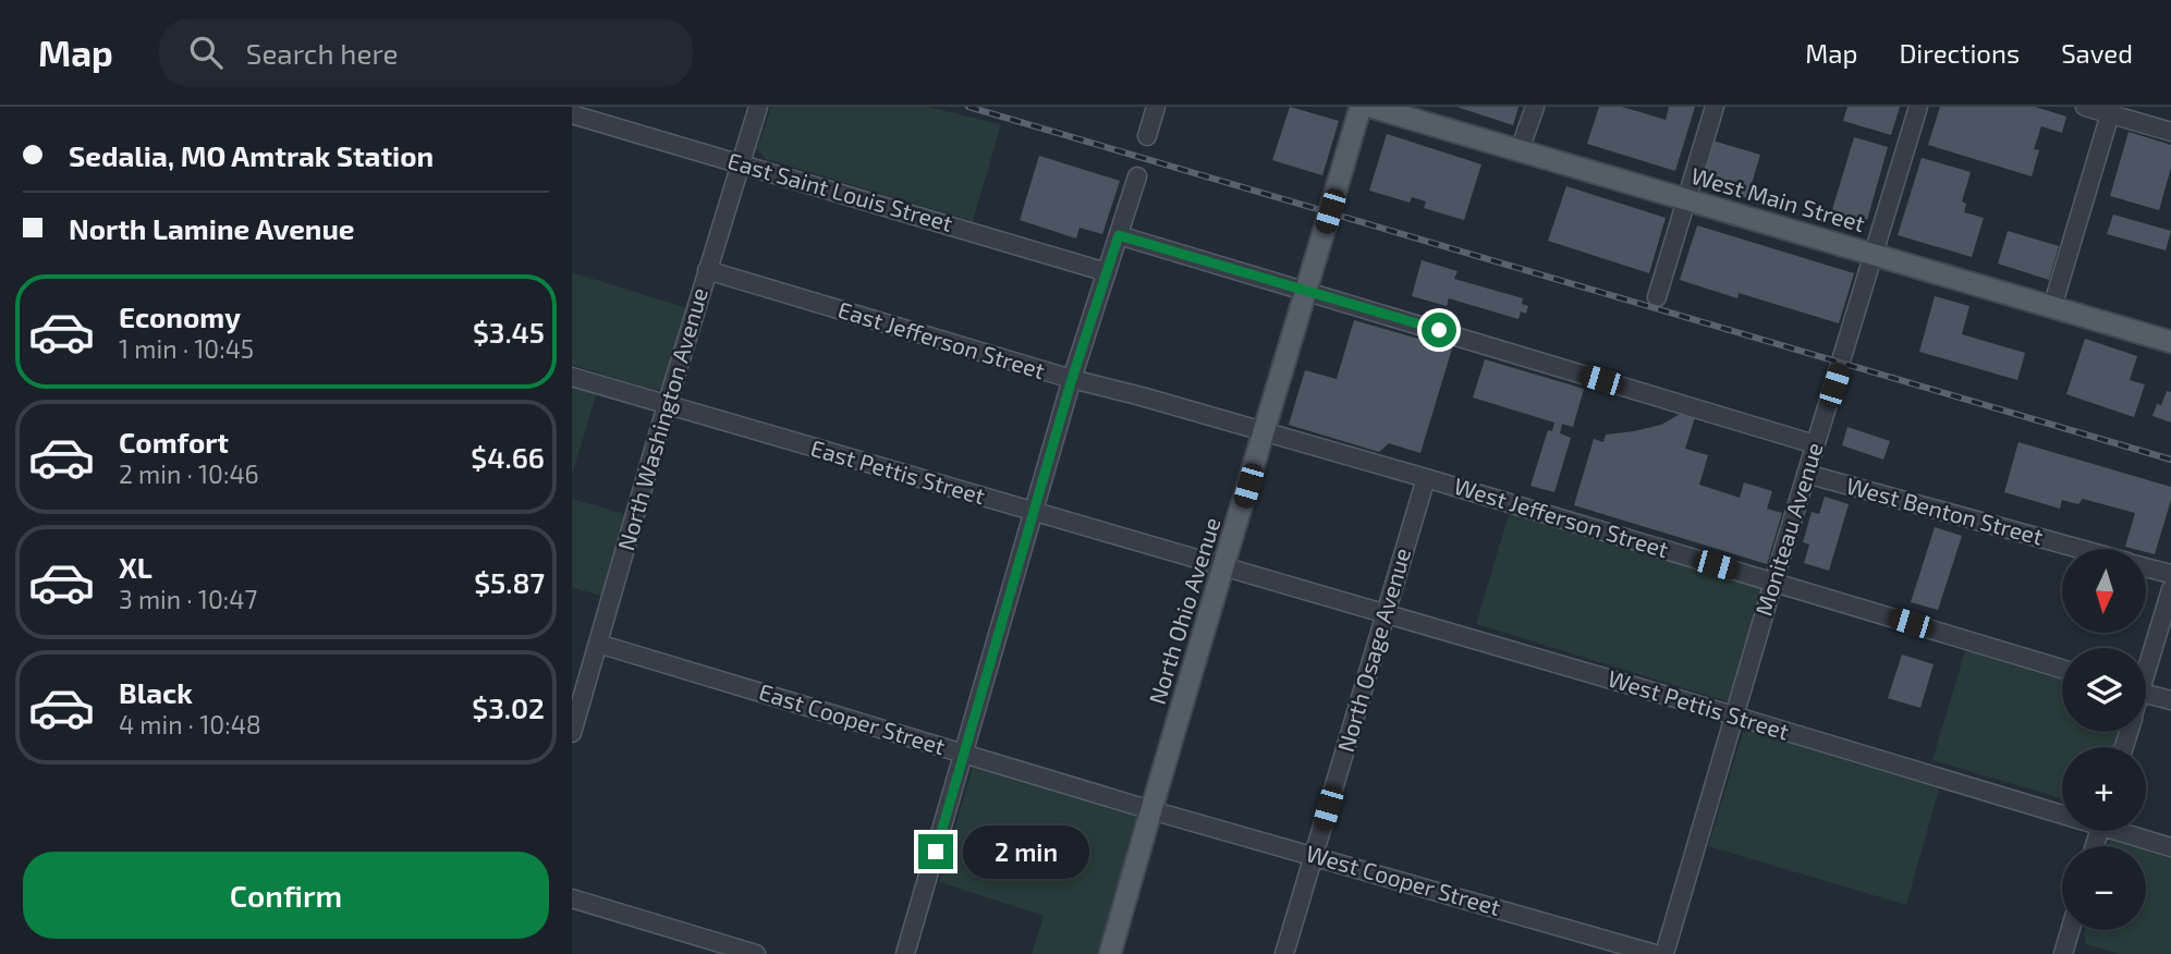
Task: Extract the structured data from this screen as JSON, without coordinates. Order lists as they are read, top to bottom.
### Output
{
  "streets": {
    "main road": ["West Main Street", "North Ohio Avenue"],
    "street": [
      "East Saint Louis Street",
      "East Jefferson Street",
      "North Washington Avenue",
      "East Pettis Street",
      "West Benton Street",
      "West Jefferson Street",
      "Moniteau Avenue",
      "North Osage Avenue",
      "West Pettis Street",
      "East Cooper Street",
      "West Cooper Street"
    ]
  },
  "crossings": [
    ["East Saint Louis Street", "North Washington Avenue"],
    ["West Main Street", "Moniteau Avenue"],
    ["East Jefferson Street", "North Washington Avenue"],
    ["East Jefferson Street", "West Jefferson Street"],
    ["East Jefferson Street", "North Ohio Avenue"],
    ["North Washington Avenue", "East Pettis Street"],
    ["North Washington Avenue", "East Cooper Street"],
    ["East Pettis Street", "North Ohio Avenue"],
    ["East Pettis Street", "West Pettis Street"],
    ["West Benton Street", "Moniteau Avenue"],
    ["West Jefferson Street", "Moniteau Avenue"],
    ["West Jefferson Street", "North Ohio Avenue"],
    ["West Jefferson Street", "North Osage Avenue"],
    ["Moniteau Avenue", "West Pettis Street"],
    ["North Ohio Avenue", "West Pettis Street"],
    ["North Ohio Avenue", "East Cooper Street"],
    ["North Ohio Avenue", "West Cooper Street"],
    ["North Osage Avenue", "West Pettis Street"],
    ["North Osage Avenue", "West Cooper Street"],
    ["East Cooper Street", "West Cooper Street"]
  ],
  "north": "bottom",
  "page": {
    "header": "Map",
    "search": "Search here",
    "nav": ["Map", "Directions", "Saved"],
    "banner": ["Sedalia, MO Amtrak Station", "North Lamine Avenue"],
    "list": [
      {
        "name": "Economy",
        "note": "1 min · 10:45",
        "value": "$3.45"
      },
      {
        "name": "Comfort",
        "note": "2 min · 10:46",
        "value": "$4.66"
      },
      {
        "name": "XL",
        "note": "3 min · 10:47",
        "value": "$5.87"
      },
      {
        "name": "Black",
        "note": "4 min · 10:48",
        "value": "$3.02"
      }
    ],
    "map_buttons": ["+", "−"],
    "bubble": "2 min",
    "buttons": "Confirm"
  }
}
